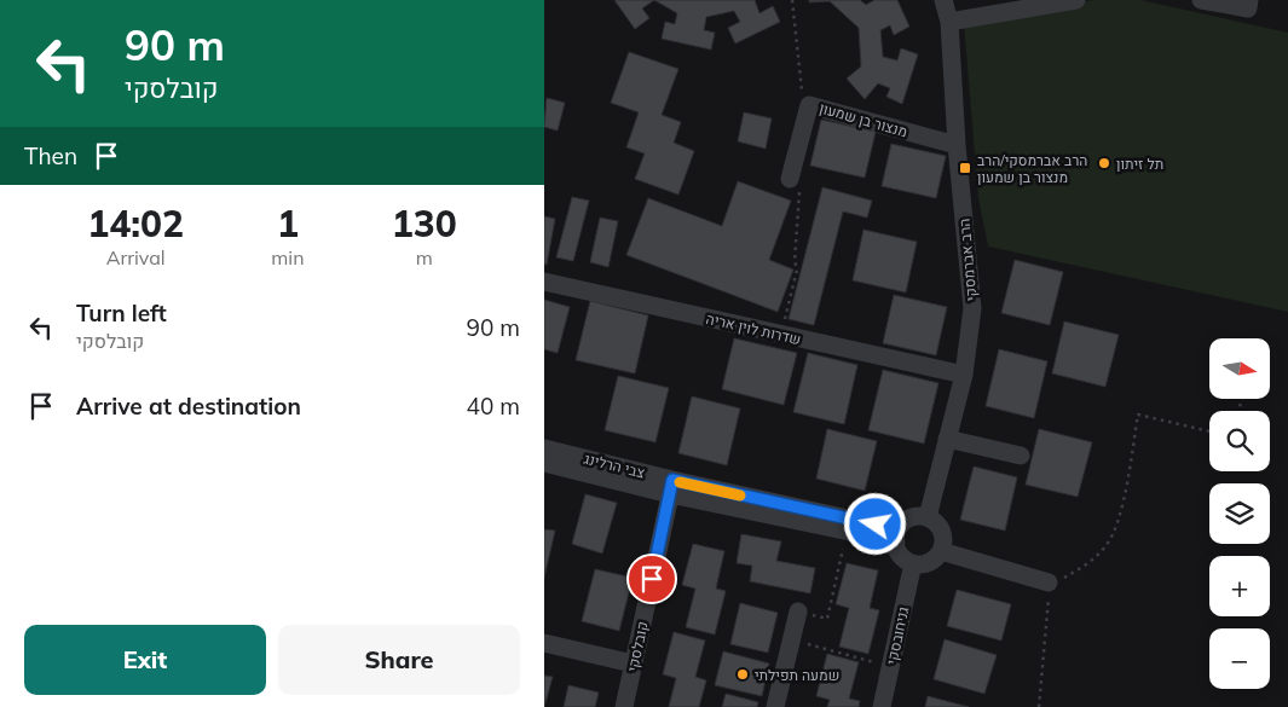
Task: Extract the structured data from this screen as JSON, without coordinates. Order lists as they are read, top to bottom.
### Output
{
  "streets": {
    "street": [
      "מנצור בן שמעון",
      "הרב אברמסקי",
      "שדרות לוין אריה",
      "צבי הרלינג",
      "גניחובסקי",
      "קובלסקי"
    ]
  },
  "crossings": [
    ["מנצור בן שמעון", "הרב אברמסקי"],
    ["הרב אברמסקי", "שדרות לוין אריה"],
    ["הרב אברמסקי", "צבי הרלינג"],
    ["הרב אברמסקי", "גניחובסקי"],
    ["צבי הרלינג", "גניחובסקי"],
    ["צבי הרלינג", "קובלסקי"]
  ],
  "places": {
    "other": ["תל זיתון", "שמעה תפילתי"],
    "transit": ["הרב אברמסקי/הרב מנצור בן שמעון"]
  },
  "north": "right",
  "page": {
    "turn": ["90 m", "קובלסקי"],
    "then": "Then",
    "eta": [
      "14:02",
      "Arrival",
      "1",
      "min",
      "130",
      "m"
    ],
    "list": [
      {
        "name": "Turn left",
        "note": "קובלסקי",
        "value": "90 m"
      },
      {
        "name": "Arrive at destination",
        "value": "40 m"
      }
    ],
    "map_buttons": ["+", "−"],
    "buttons": ["Exit", "Share"]
  }
}
